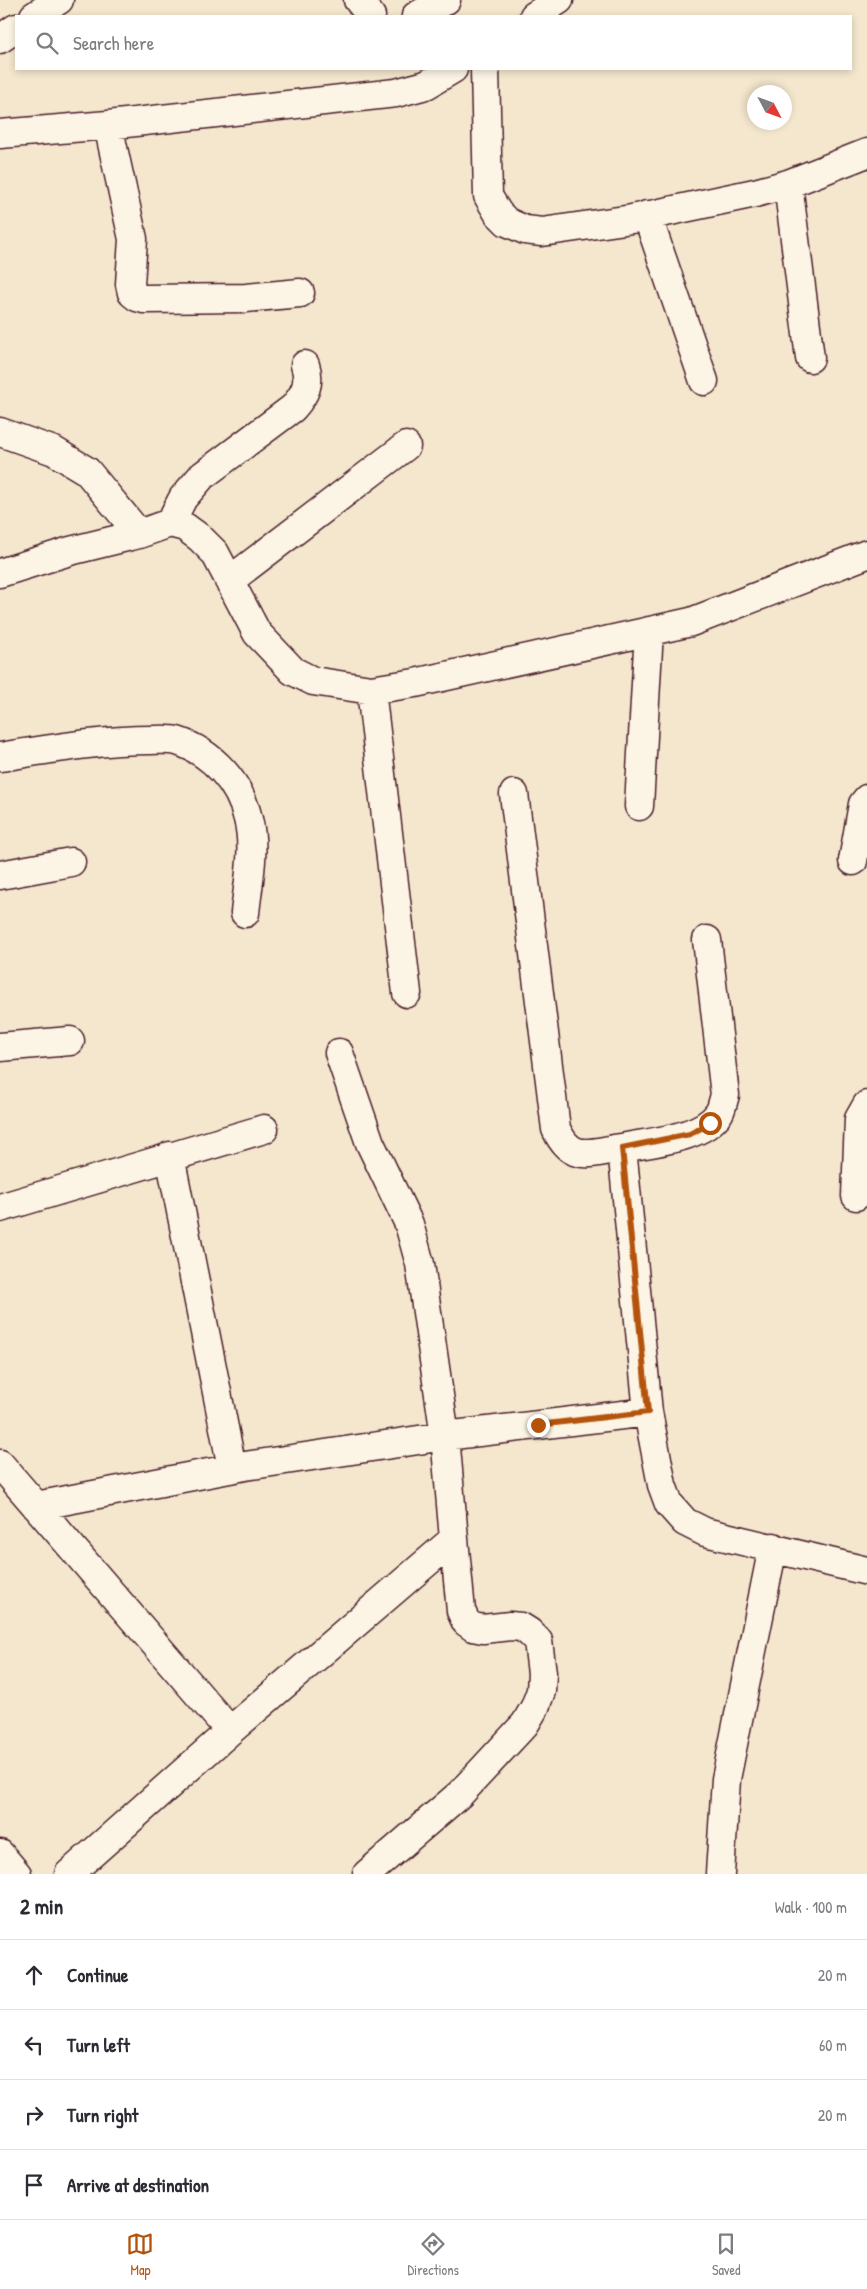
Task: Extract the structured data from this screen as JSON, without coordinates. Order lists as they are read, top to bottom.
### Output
{
  "north": "bottom right",
  "page": {
    "search": "Search here",
    "heading": ["2 min", "Walk · 100 m"],
    "list": [
      ["Continue", "20 m"],
      ["Turn left", "60 m"],
      ["Turn right", "20 m"],
      "Arrive at destination"
    ],
    "nav": ["Map", "Directions", "Saved"]
  }
}
